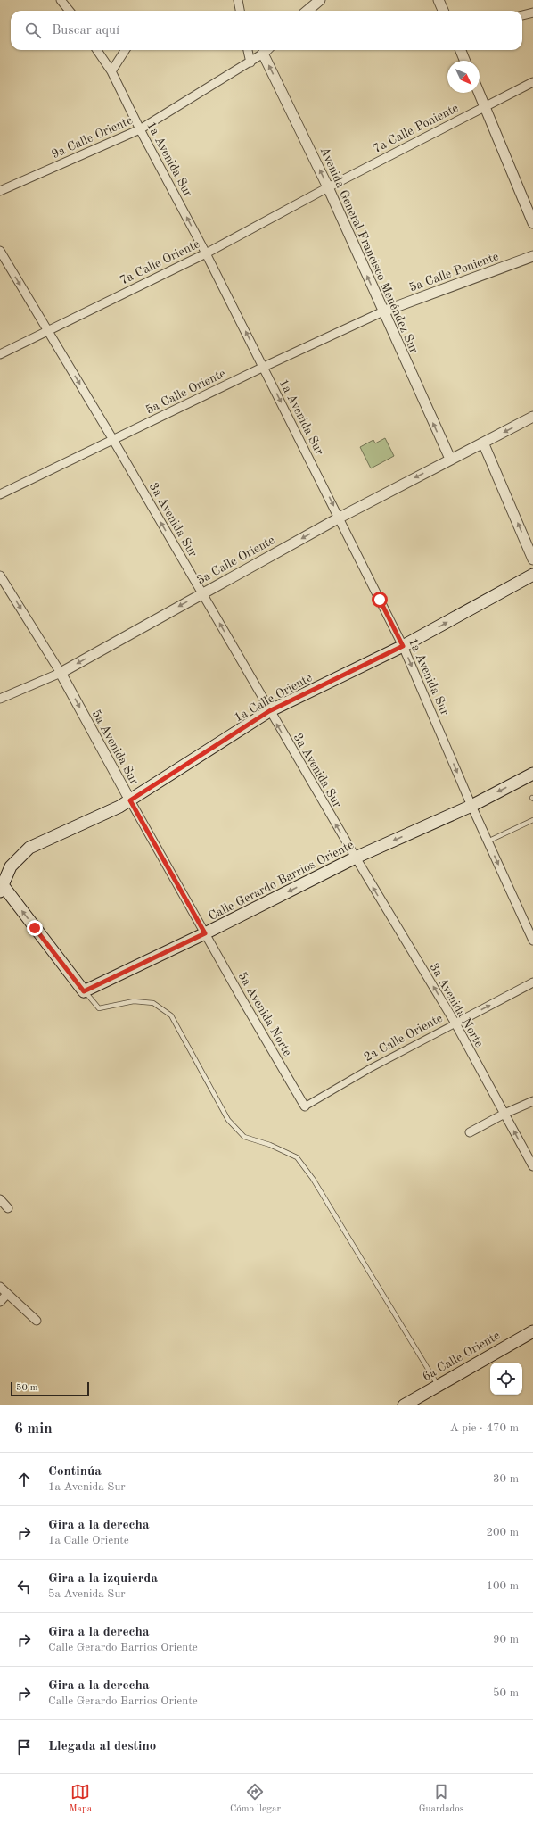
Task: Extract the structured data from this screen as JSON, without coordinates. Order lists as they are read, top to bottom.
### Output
{
  "streets": {
    "main road": ["1a Calle Oriente", "Calle Gerardo Barrios Oriente", "6a Calle Oriente"],
    "street": [
      "7a Calle Poniente",
      "9a Calle Oriente",
      "1a Avenida Sur",
      "Avenida General Francisco Menéndez Sur",
      "7a Calle Oriente",
      "5a Calle Poniente",
      "5a Calle Oriente",
      "3a Avenida Sur",
      "3a Calle Oriente",
      "5a Avenida Sur",
      "3a Avenida Norte",
      "5a Avenida Norte",
      "2a Calle Oriente"
    ]
  },
  "crossings": [
    ["7a Calle Poniente", "Avenida General Francisco Menéndez Sur"],
    ["7a Calle Poniente", "7a Calle Oriente"],
    ["9a Calle Oriente", "1a Avenida Sur"],
    ["9a Calle Oriente", "Avenida General Francisco Menéndez Sur"],
    ["1a Avenida Sur", "7a Calle Oriente"],
    ["1a Avenida Sur", "5a Calle Oriente"],
    ["1a Avenida Sur", "3a Calle Oriente"],
    ["1a Avenida Sur", "1a Calle Oriente"],
    ["1a Avenida Sur", "Calle Gerardo Barrios Oriente"],
    ["Avenida General Francisco Menéndez Sur", "7a Calle Oriente"],
    ["Avenida General Francisco Menéndez Sur", "5a Calle Poniente"],
    ["Avenida General Francisco Menéndez Sur", "5a Calle Oriente"],
    ["Avenida General Francisco Menéndez Sur", "3a Calle Oriente"],
    ["7a Calle Oriente", "3a Avenida Sur"],
    ["5a Calle Poniente", "5a Calle Oriente"],
    ["5a Calle Oriente", "3a Avenida Sur"],
    ["3a Avenida Sur", "3a Calle Oriente"],
    ["3a Avenida Sur", "1a Calle Oriente"],
    ["3a Avenida Sur", "Calle Gerardo Barrios Oriente"],
    ["3a Avenida Sur", "3a Avenida Norte"],
    ["3a Calle Oriente", "5a Avenida Sur"],
    ["1a Calle Oriente", "5a Avenida Sur"],
    ["5a Avenida Sur", "Calle Gerardo Barrios Oriente"],
    ["5a Avenida Sur", "5a Avenida Norte"],
    ["Calle Gerardo Barrios Oriente", "3a Avenida Norte"],
    ["Calle Gerardo Barrios Oriente", "5a Avenida Norte"],
    ["3a Avenida Norte", "2a Calle Oriente"],
    ["5a Avenida Norte", "2a Calle Oriente"]
  ],
  "one_way": [
    "Avenida General Francisco Menéndez Sur",
    "3a Calle Oriente",
    "5a Avenida Sur",
    "Calle Gerardo Barrios Oriente",
    "3a Avenida Norte"
  ],
  "scale_bar": "50 m",
  "north": "bottom right",
  "page": {
    "search": "Buscar aquí",
    "scale": "50 m",
    "heading": ["6 min", "A pie · 470 m"],
    "list": [
      ["Continúa", "1a Avenida Sur", "30 m"],
      ["Gira a la derecha", "1a Calle Oriente", "200 m"],
      ["Gira a la izquierda", "5a Avenida Sur", "100 m"],
      ["Gira a la derecha", "Calle Gerardo Barrios Oriente", "90 m"],
      ["Gira a la derecha", "Calle Gerardo Barrios Oriente", "50 m"],
      "Llegada al destino"
    ],
    "nav": ["Mapa", "Cómo llegar", "Guardados"]
  }
}
